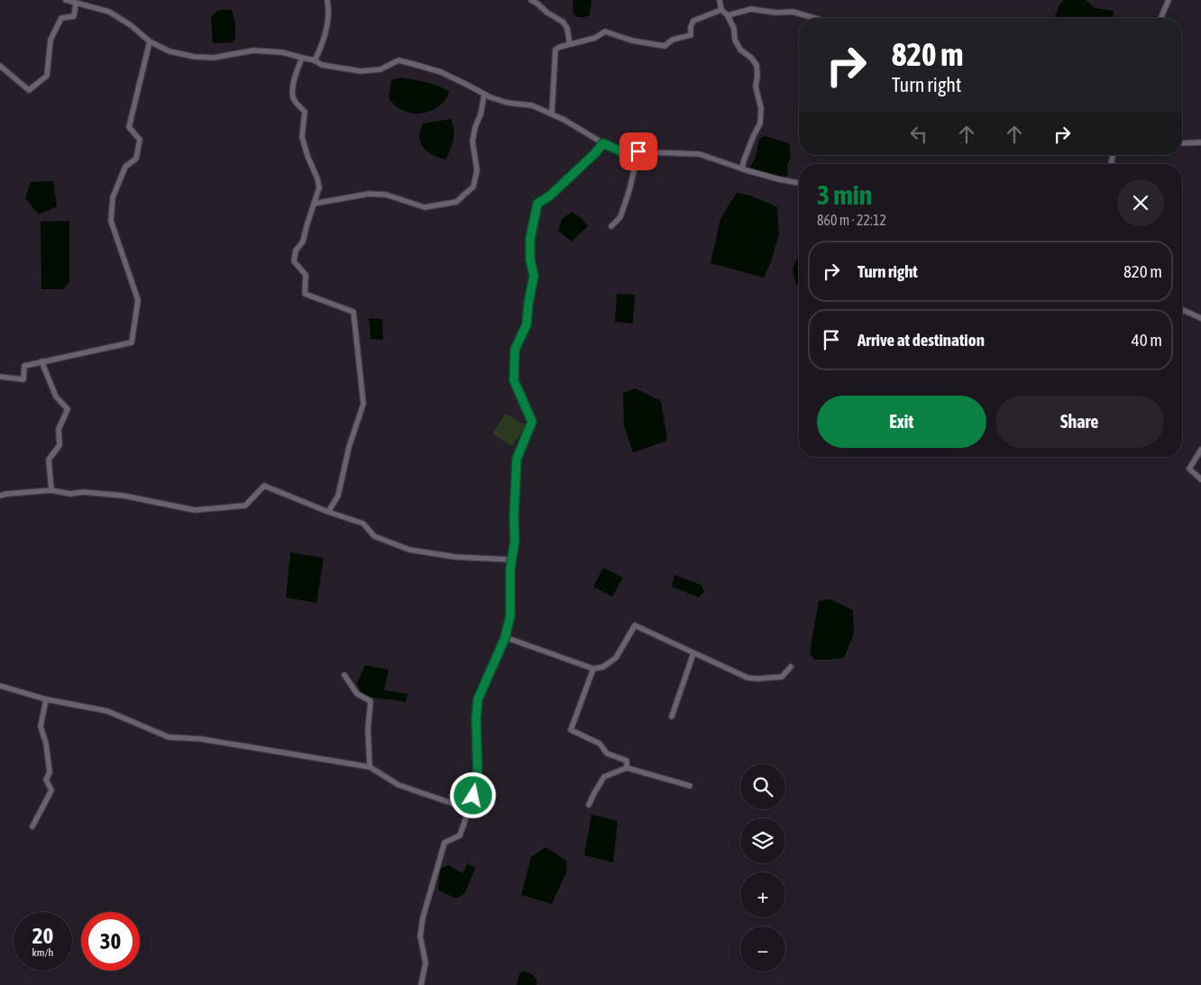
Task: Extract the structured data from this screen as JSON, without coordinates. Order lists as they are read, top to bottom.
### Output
{
  "page": {
    "turn": ["820 m", "Turn right"],
    "heading": ["3 min", "860 m · 22:12"],
    "list": [
      {
        "name": "Turn right",
        "value": "820 m"
      },
      {
        "name": "Arrive at destination",
        "value": "40 m"
      }
    ],
    "buttons": ["Exit", "Share"],
    "map_buttons": ["+", "−"],
    "speed": "20 km/h",
    "limit": "30"
  }
}
